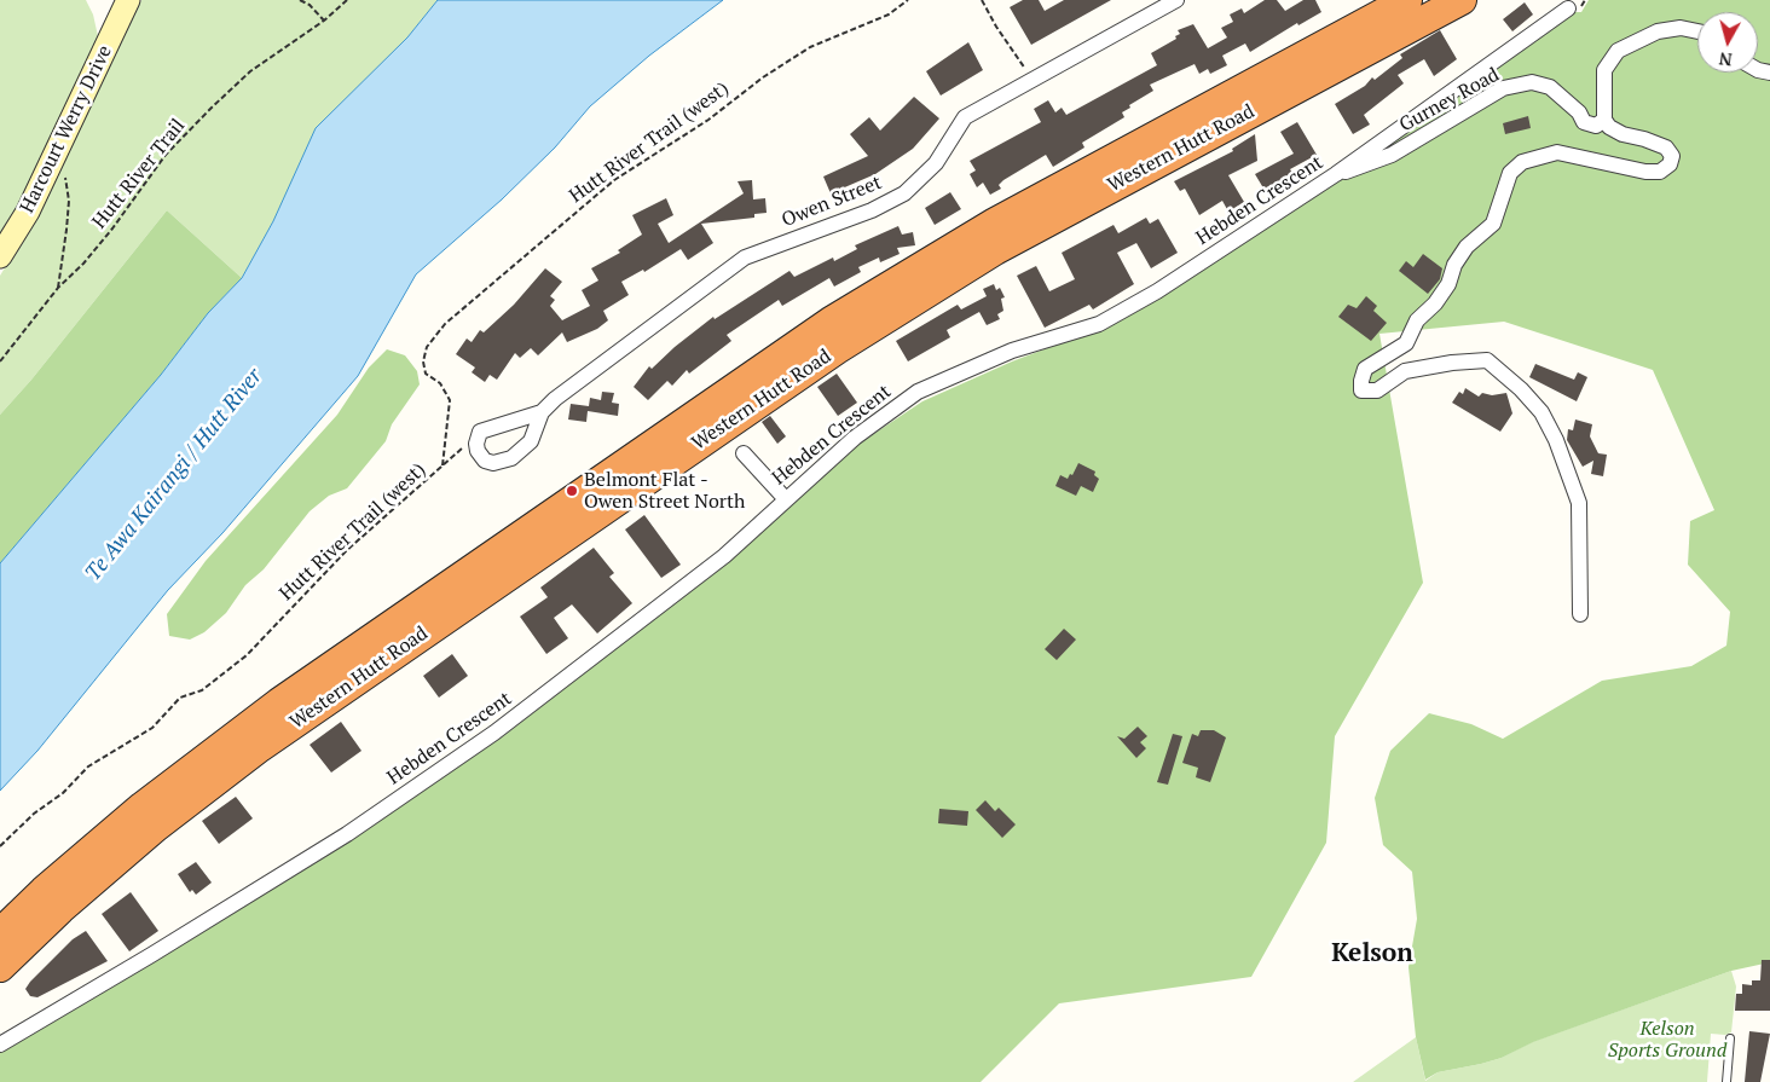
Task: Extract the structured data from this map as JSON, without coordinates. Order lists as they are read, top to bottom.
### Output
{
  "streets": {
    "highway": ["Western Hutt Road"],
    "main road": ["Harcourt Werry Drive"],
    "street": ["Gurney Road", "Hebden Crescent", "Owen Street"],
    "path": ["Hutt River Trail (west)", "Hutt River Trail"]
  },
  "crossings": [
    ["Gurney Road", "Hebden Crescent"]
  ],
  "districts": ["Kelson"],
  "water": ["Te Awa Kairangi / Hutt River"],
  "parks": ["Kelson Sports Ground"],
  "places": ["Belmont Flat - Owen Street North"],
  "north": "bottom"
}
